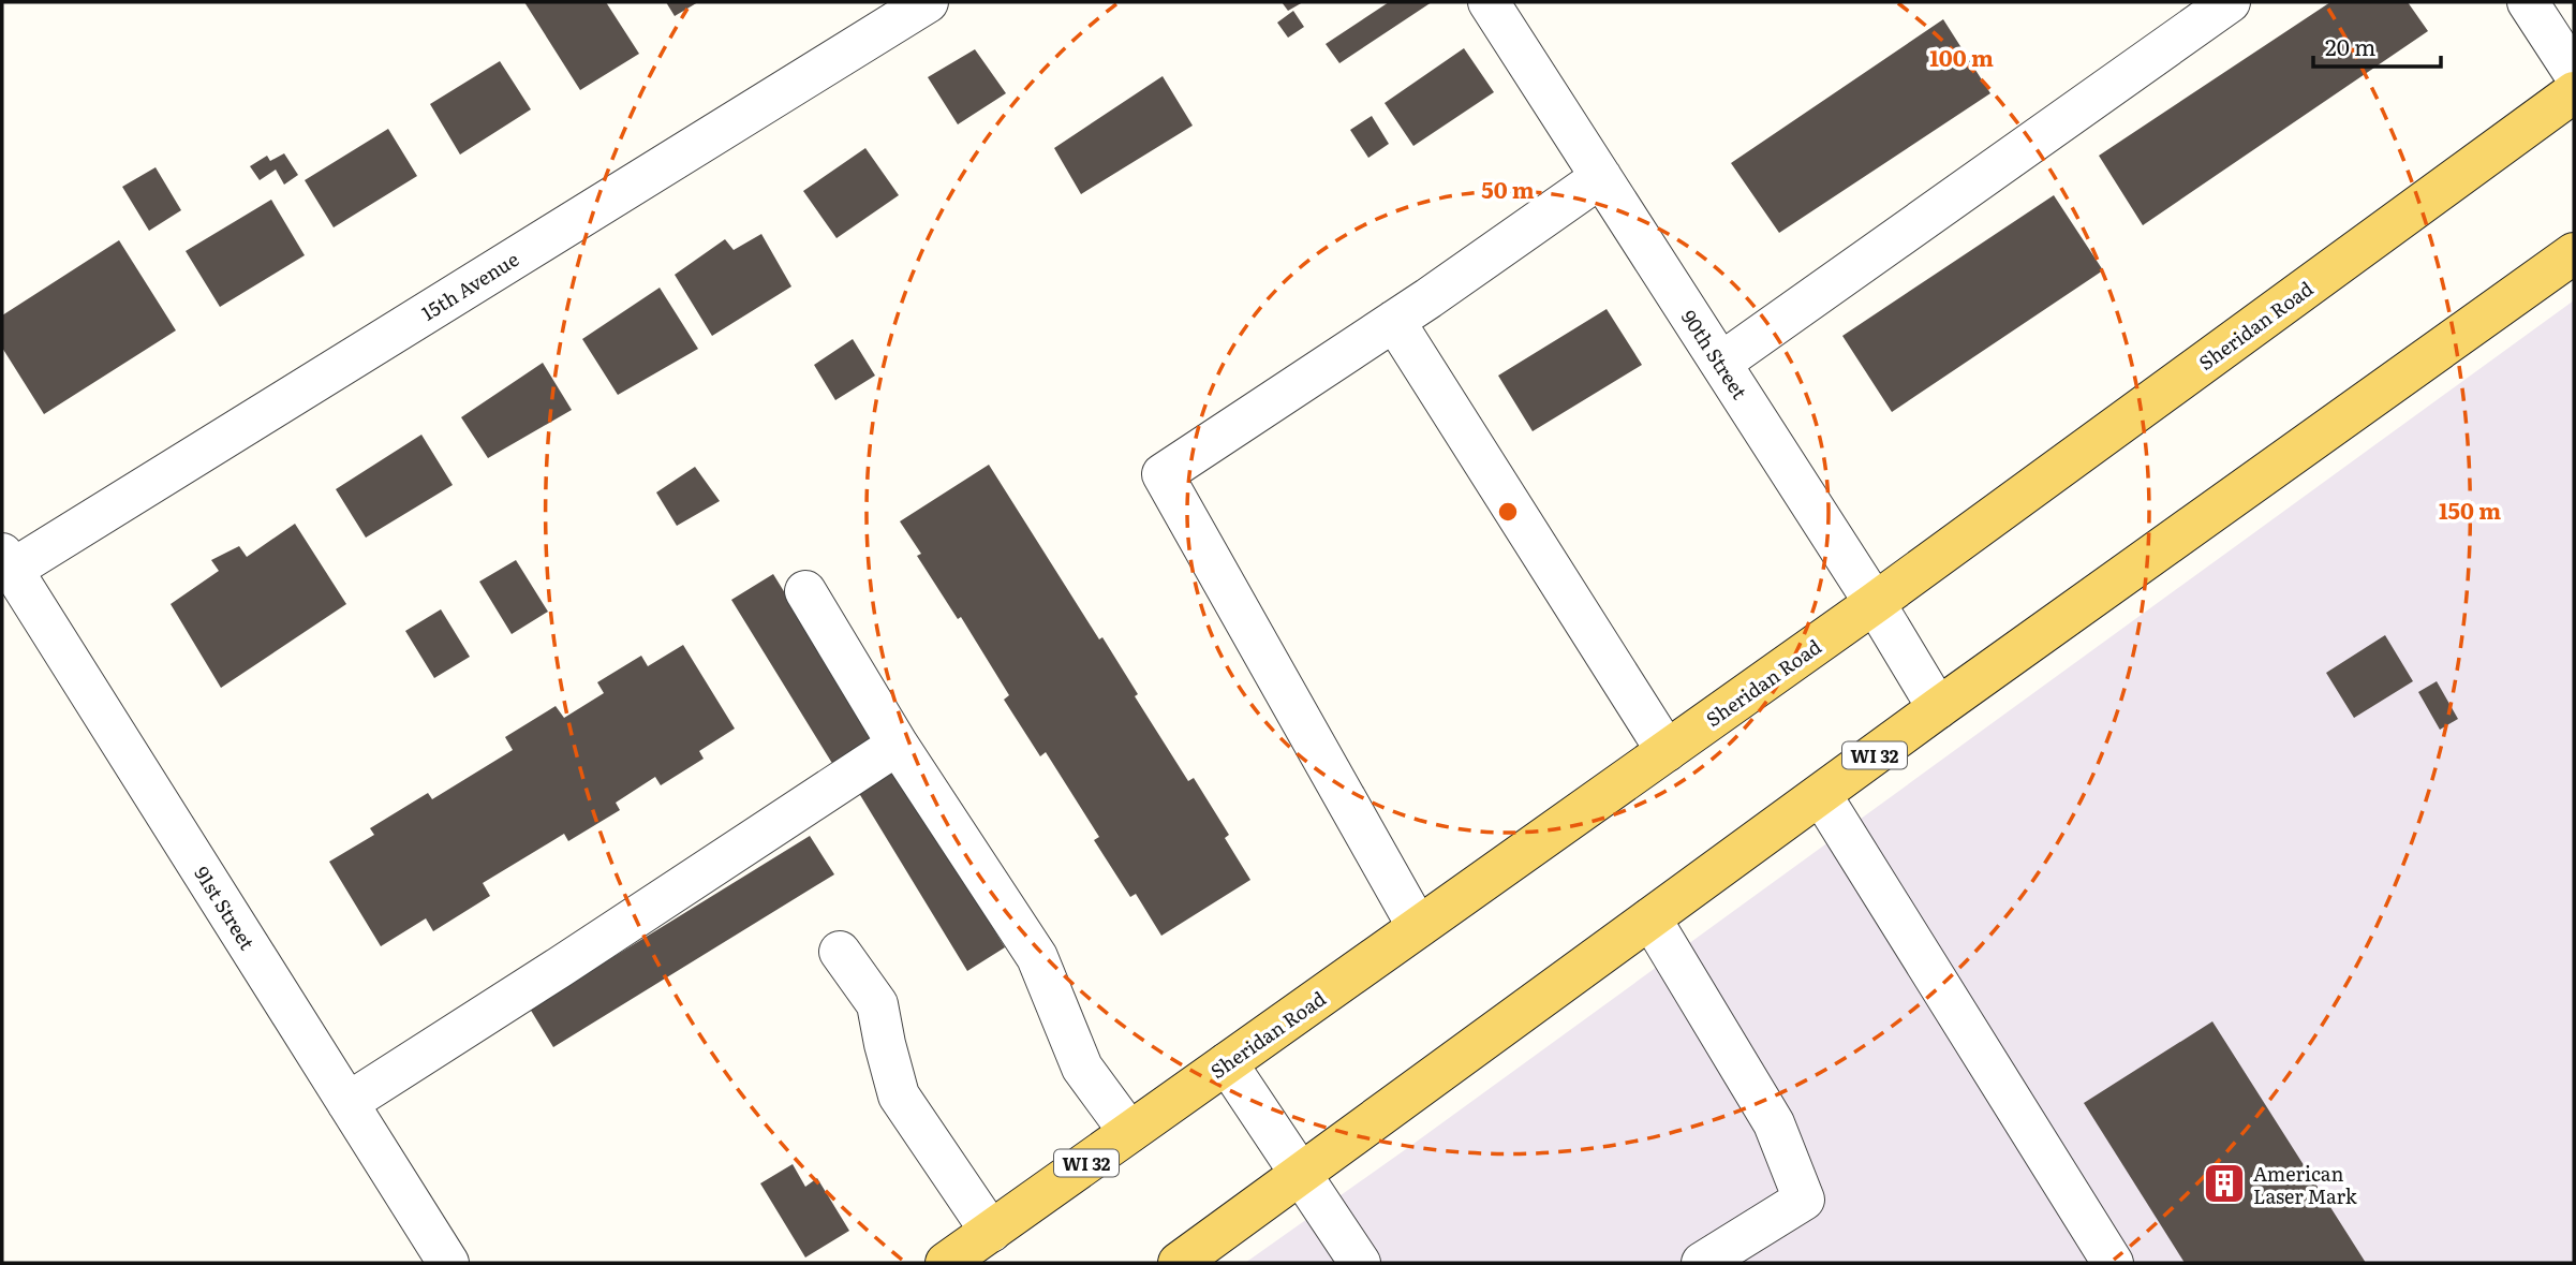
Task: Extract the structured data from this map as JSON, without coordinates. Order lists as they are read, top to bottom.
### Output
{
  "streets": {
    "main road": ["Sheridan Road", "WI 32"],
    "street": ["15th Avenue", "90th Street", "91st Street"]
  },
  "crossings": [
    ["15th Avenue", "91st Street"],
    ["Sheridan Road", "90th Street"],
    ["90th Street", "WI 32"]
  ],
  "places": {
    "building": ["American Laser Mark"]
  },
  "scale_bar": "20 m",
  "rings": ["100 m", "50 m", "150 m"]
}
